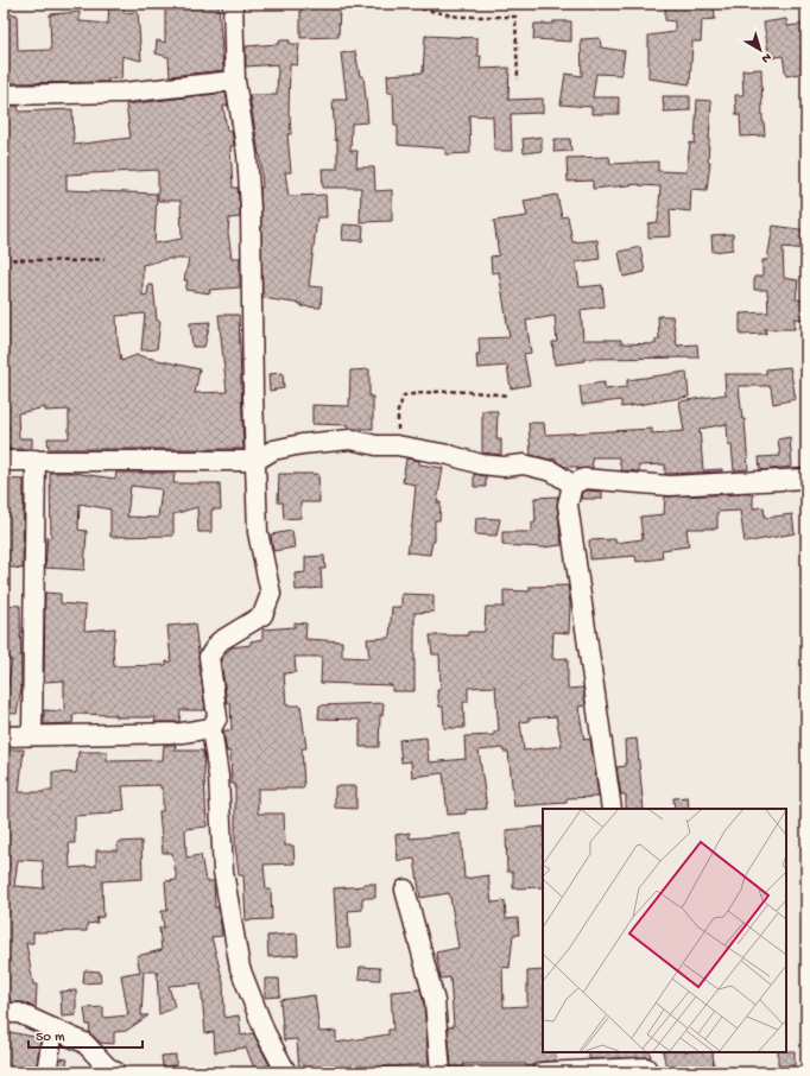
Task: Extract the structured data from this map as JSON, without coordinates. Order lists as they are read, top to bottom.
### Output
{
  "scale_bar": "50 m",
  "north": "bottom right"
}
